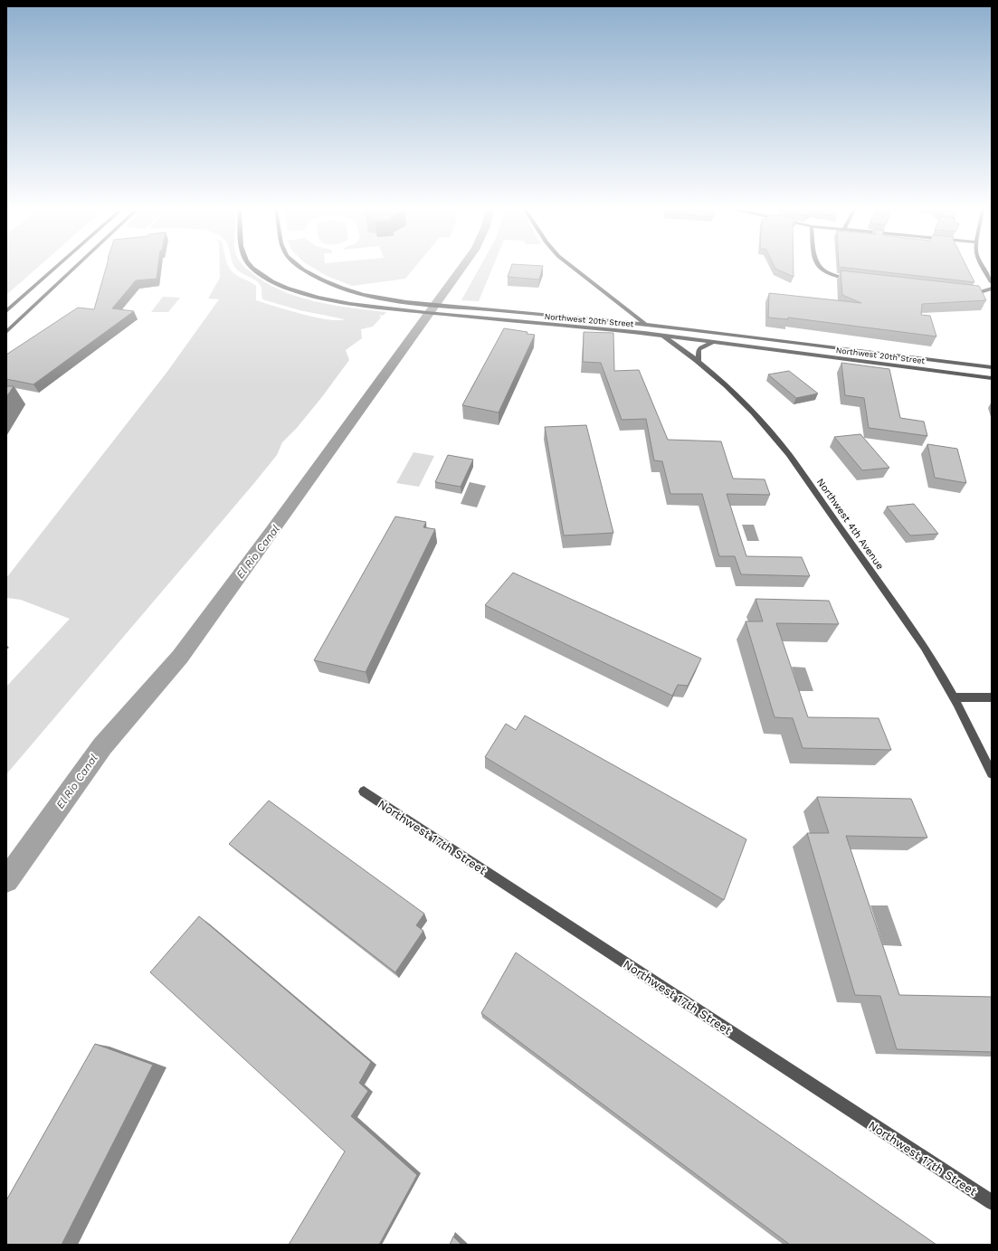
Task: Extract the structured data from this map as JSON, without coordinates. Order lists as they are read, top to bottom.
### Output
{
  "streets": {
    "street": ["Northwest 20th Street", "Northwest 4th Avenue", "Northwest 17th Street"]
  },
  "crossings": [
    ["Northwest 20th Street", "Northwest 4th Avenue"]
  ],
  "water": ["El Rio Canal"]
}
